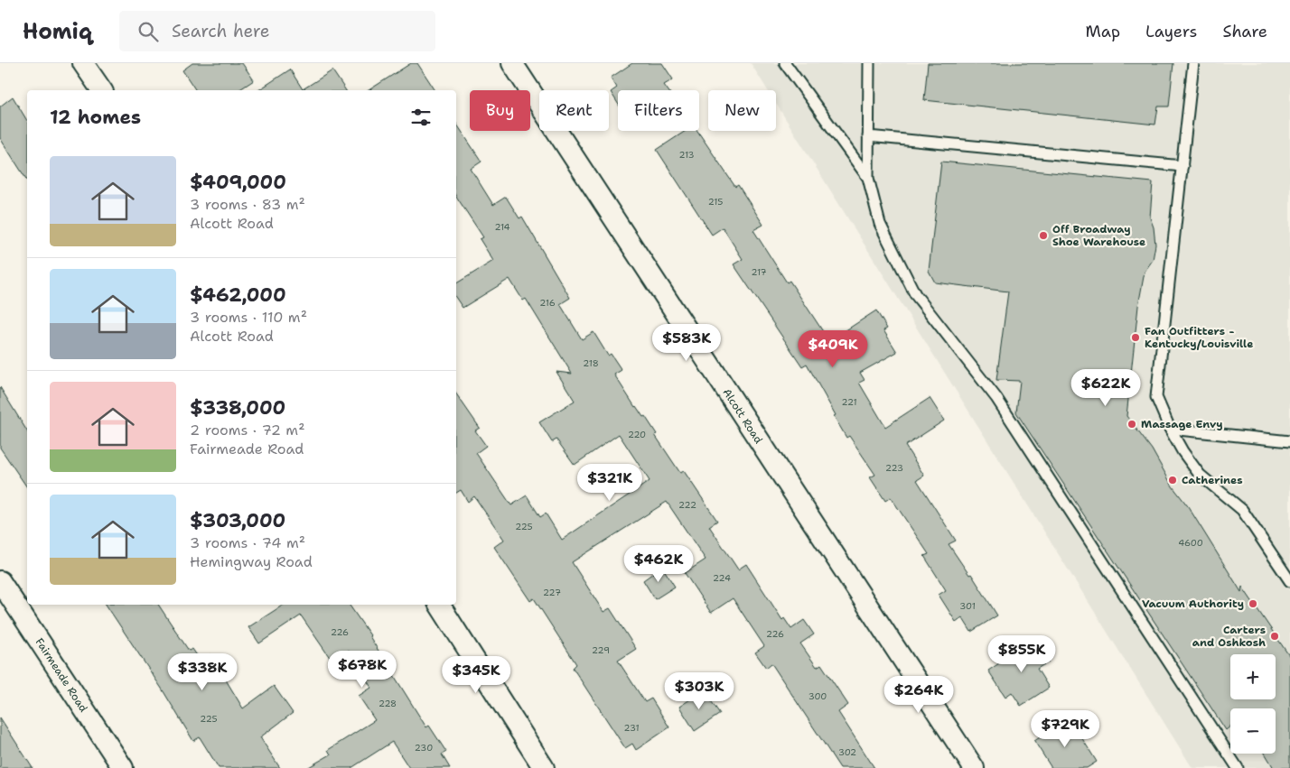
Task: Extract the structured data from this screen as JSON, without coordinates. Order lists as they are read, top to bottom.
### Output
{
  "streets": {
    "street": ["Alcott Road", "Fairmeade Road"]
  },
  "places": [
    "Off Broadway Shoe Warehouse",
    "Fan Outfitters - Kentucky/Louisville",
    "Massage Envy",
    "Catherines",
    "Vacuum Authority",
    "Carters and Oshkosh"
  ],
  "house_numbers": [
    "213",
    "215",
    "214",
    "217",
    "216",
    "218",
    "221",
    "220",
    "223",
    "222",
    "225",
    "4600",
    "224",
    "227",
    "301",
    "226",
    "226",
    "229",
    "300",
    "228",
    "225",
    "231",
    "230",
    "302"
  ],
  "page": {
    "header": "Homiq",
    "search": "Search here",
    "nav": ["Map", "Layers", "Share"],
    "chip": [
      "Buy",
      "Rent",
      "Filters",
      "New"
    ],
    "heading": "12 homes",
    "list": [
      {
        "name": "$409,000",
        "note": "3 rooms · 83 m² · Alcott Road"
      },
      {
        "name": "$462,000",
        "note": "3 rooms · 110 m² · Alcott Road"
      },
      {
        "name": "$338,000",
        "note": "2 rooms · 72 m² · Fairmeade Road"
      },
      {
        "name": "$303,000",
        "note": "3 rooms · 74 m² · Hemingway Road"
      }
    ],
    "price": [
      "$583K",
      "$409K",
      "$622K",
      "$321K",
      "$462K",
      "$855K",
      "$678K",
      "$338K",
      "$345K",
      "$303K",
      "$264K",
      "$729K"
    ],
    "map_buttons": ["+", "−"]
  }
}
